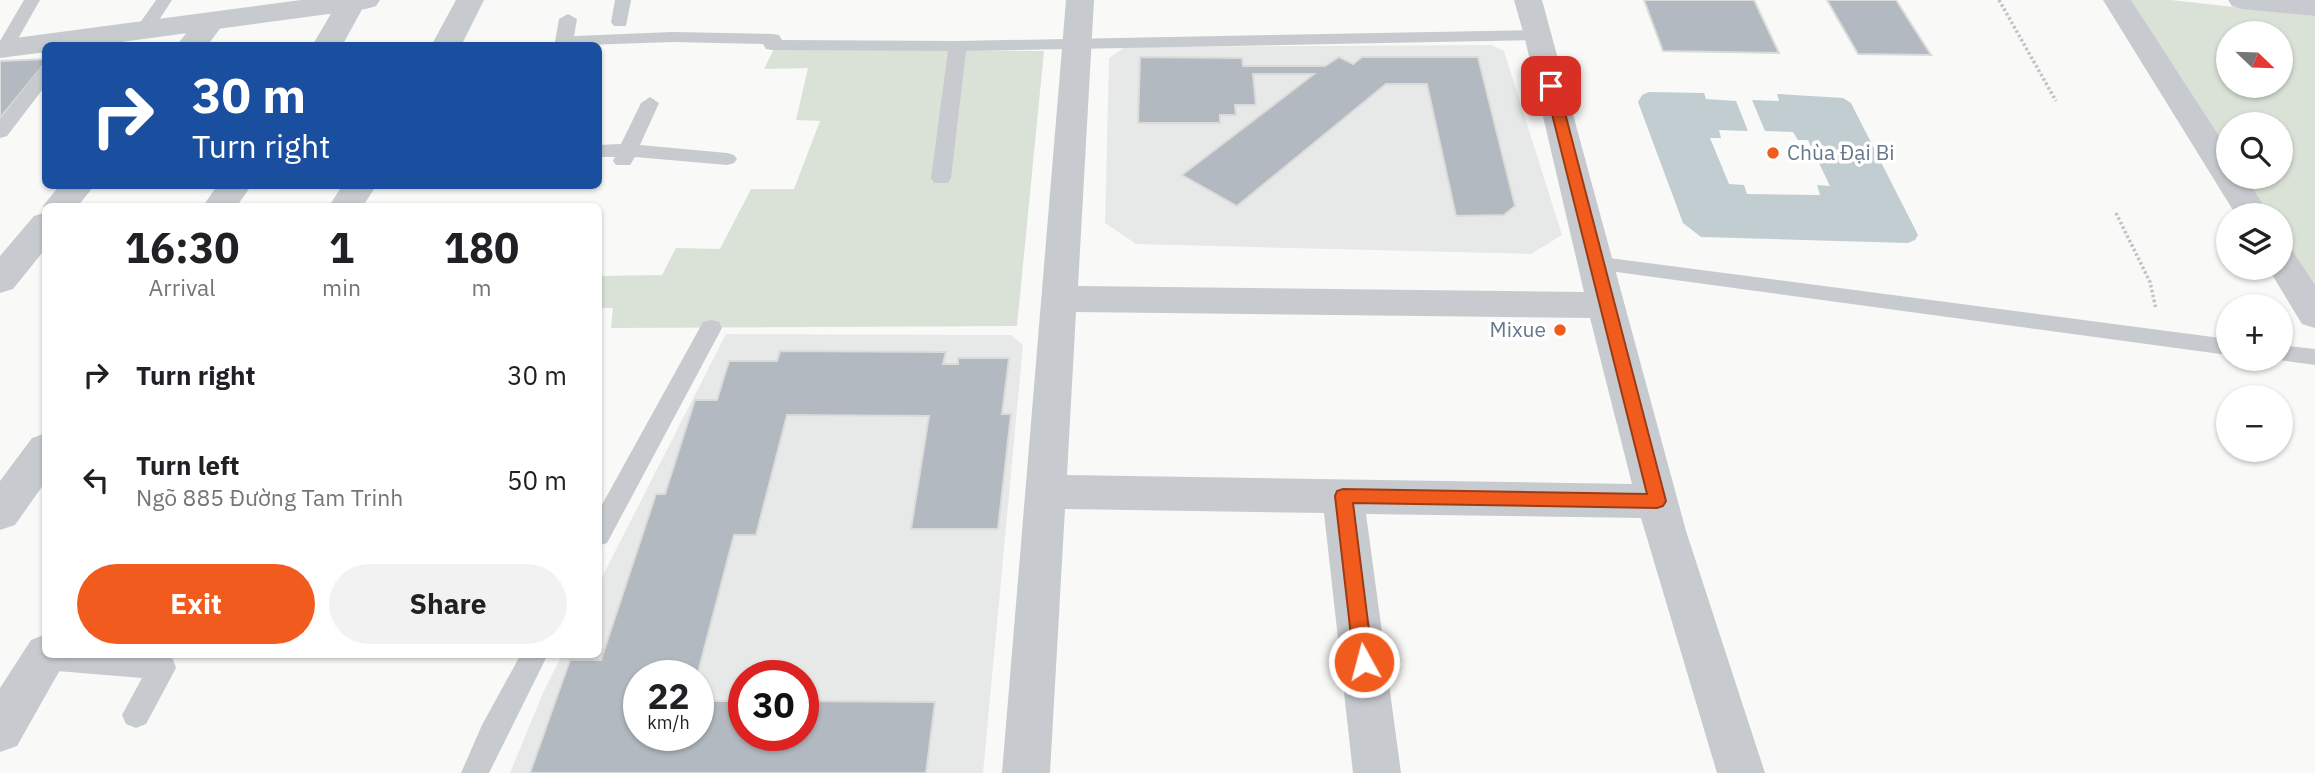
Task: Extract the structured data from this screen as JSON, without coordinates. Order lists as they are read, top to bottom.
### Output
{
  "places": ["Chùa Đại Bi", "Mixue"],
  "north": "bottom right",
  "page": {
    "map_buttons": ["+", "−"],
    "turn": ["30 m", "Turn right"],
    "eta": [
      "16:30",
      "Arrival",
      "1",
      "min",
      "180",
      "m"
    ],
    "list": [
      {
        "name": "Turn right",
        "value": "30 m"
      },
      {
        "name": "Turn left",
        "note": "Ngõ 885 Đường Tam Trinh",
        "value": "50 m"
      }
    ],
    "buttons": ["Exit", "Share"],
    "speed": "22 km/h",
    "limit": "30"
  }
}
